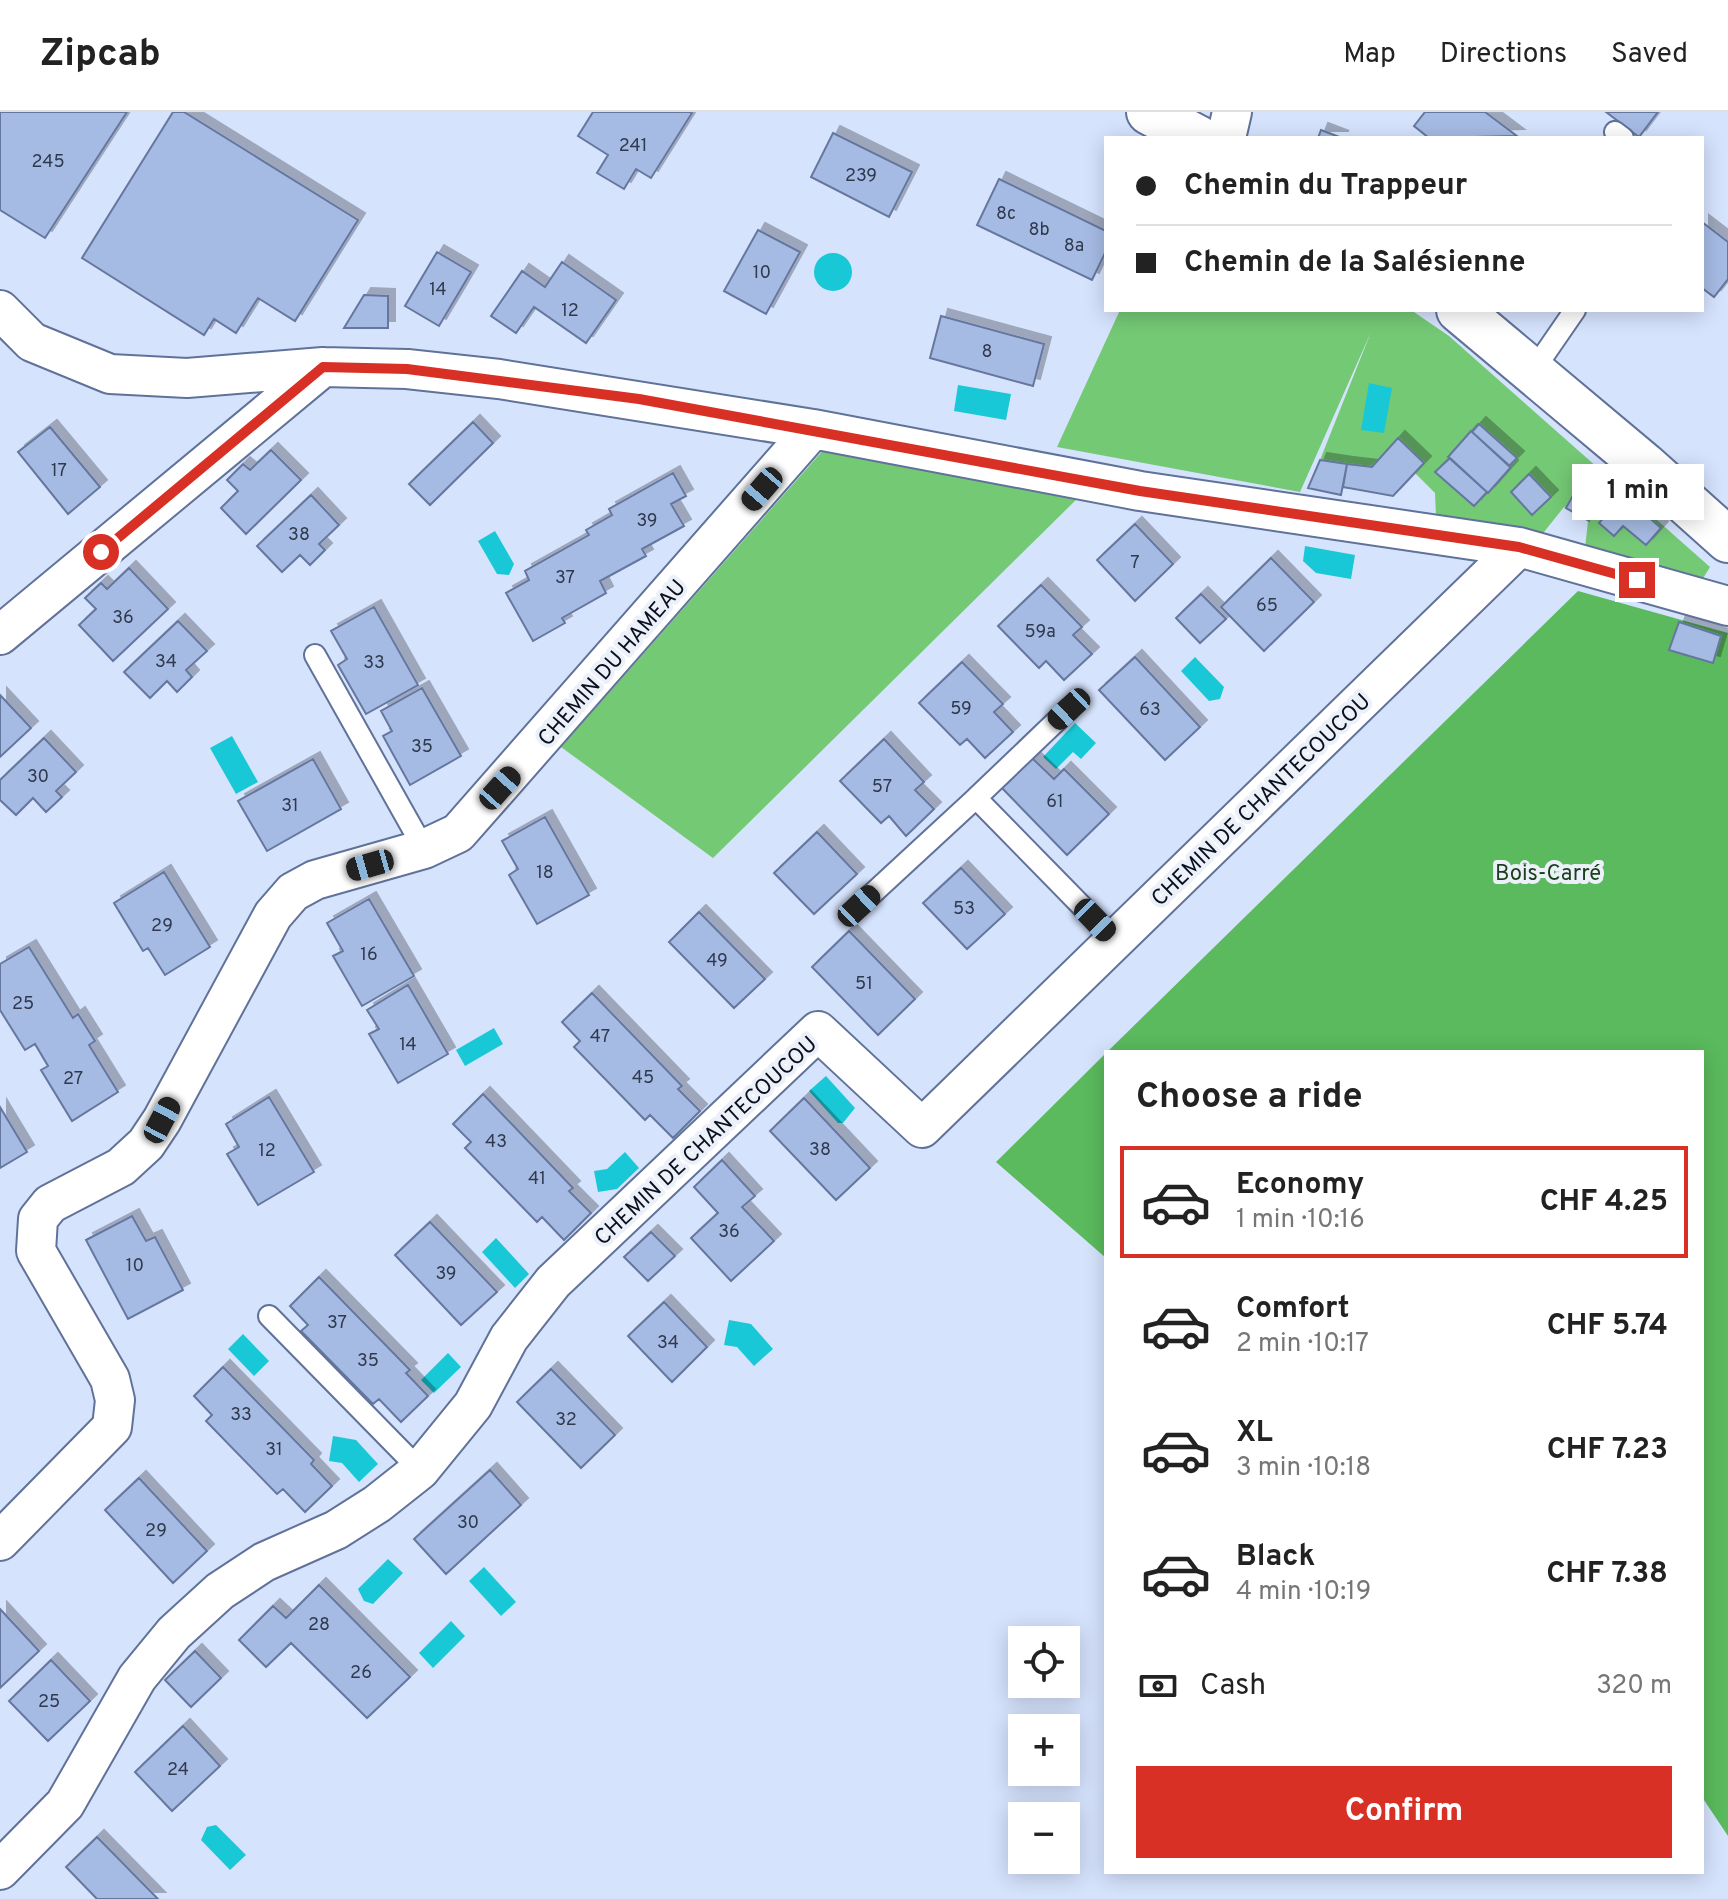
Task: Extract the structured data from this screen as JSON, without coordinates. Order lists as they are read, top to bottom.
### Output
{
  "streets": {
    "street": ["CHEMIN DU HAMEAU", "CHEMIN DE CHANTECOUCOU"]
  },
  "parks": ["Bois-Carré"],
  "house_numbers": [
    "241",
    "245",
    "239",
    "8c",
    "8b",
    "8a",
    "10",
    "14",
    "12",
    "8",
    "17",
    "39",
    "38",
    "7",
    "37",
    "65",
    "36",
    "59a",
    "34",
    "33",
    "59",
    "63",
    "35",
    "30",
    "57",
    "61",
    "31",
    "18",
    "53",
    "29",
    "16",
    "49",
    "51",
    "25",
    "47",
    "14",
    "45",
    "27",
    "43",
    "38",
    "12",
    "41",
    "36",
    "10",
    "39",
    "37",
    "34",
    "35",
    "33",
    "32",
    "31",
    "30",
    "29",
    "28",
    "26",
    "25",
    "24"
  ],
  "page": {
    "header": "Zipcab",
    "nav": ["Map", "Directions", "Saved"],
    "banner": ["Chemin du Trappeur", "Chemin de la Salésienne"],
    "bubble": "1 min",
    "heading": "Choose a ride",
    "list": [
      {
        "name": "Economy",
        "note": "1 min · 10:16",
        "value": "CHF 4.25"
      },
      {
        "name": "Comfort",
        "note": "2 min · 10:17",
        "value": "CHF 5.74"
      },
      {
        "name": "XL",
        "note": "3 min · 10:18",
        "value": "CHF 7.23"
      },
      {
        "name": "Black",
        "note": "4 min · 10:19",
        "value": "CHF 7.38"
      }
    ],
    "map_buttons": ["+", "−"],
    "pay": ["Cash", "320 m"],
    "buttons": "Confirm"
  }
}
